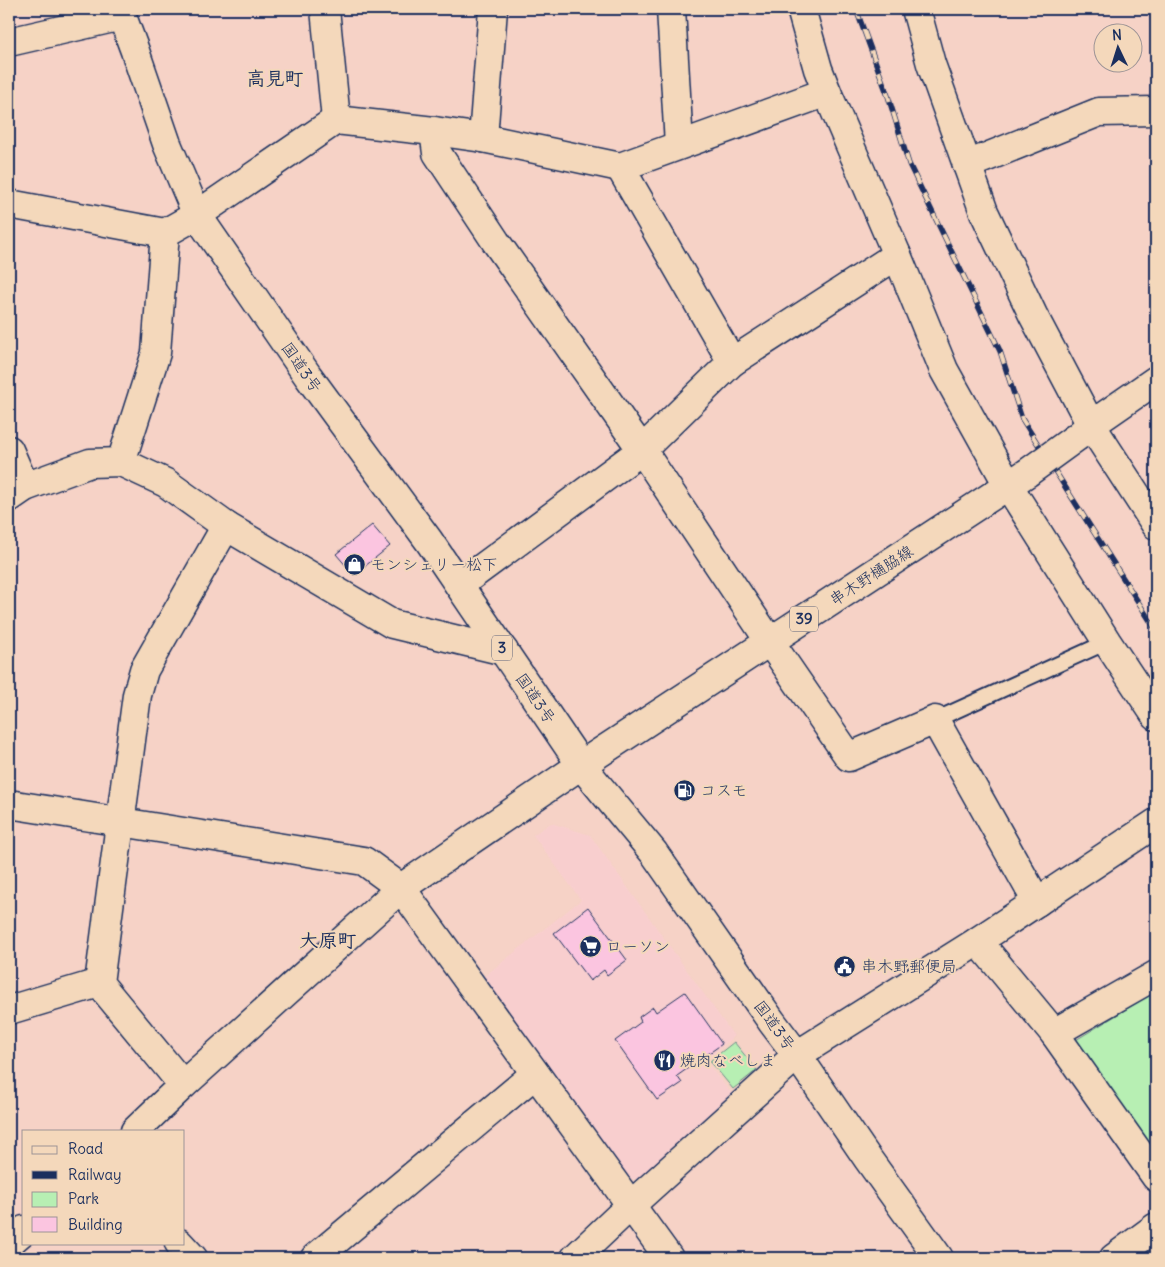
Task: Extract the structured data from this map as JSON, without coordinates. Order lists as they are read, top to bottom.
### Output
{
  "streets": {
    "main road": [
      "国道3号",
      "串木野樋脇線",
      "39",
      "3"
    ]
  },
  "crossings": [
    ["国道3号", "串木野樋脇線"]
  ],
  "districts": ["高見町", "大原町"],
  "places": {
    "shop": ["モンシェリー松下"],
    "fuel station": ["コスモ"],
    "supermarket": ["ローソン"],
    "public building": ["串木野郵便局"],
    "restaurant": ["焼肉なべしま"]
  },
  "legend": [
    "Road",
    "Railway",
    "Park",
    "Building"
  ],
  "north": "top"
}
